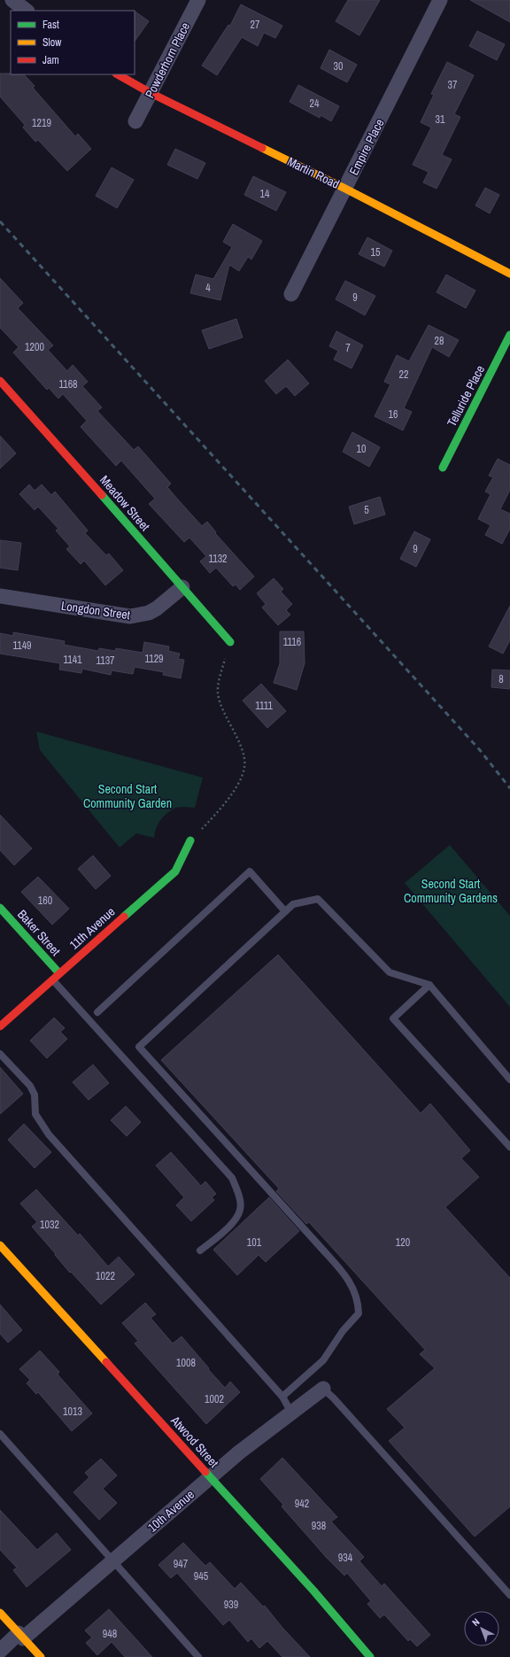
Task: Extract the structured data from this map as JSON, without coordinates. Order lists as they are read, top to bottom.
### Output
{
  "streets": {
    "street": [
      "Powderhorn Place",
      "Empire Place",
      "Martin Road",
      "Telluride Place",
      "Meadow Street",
      "Longdon Street",
      "11th Avenue",
      "Baker Street",
      "Atwood Street",
      "10th Avenue"
    ]
  },
  "crossings": [
    ["Powderhorn Place", "Martin Road"],
    ["Empire Place", "Martin Road"],
    ["Meadow Street", "Longdon Street"],
    ["11th Avenue", "Baker Street"],
    ["Atwood Street", "10th Avenue"]
  ],
  "parks": ["Second Start Community Garden", "Second Start Community Gardens"],
  "house_numbers": [
    "27",
    "30",
    "37",
    "24",
    "31",
    "1219",
    "14",
    "15",
    "4",
    "9",
    "28",
    "1200",
    "7",
    "22",
    "1168",
    "16",
    "10",
    "5",
    "9",
    "1132",
    "1116",
    "1149",
    "1129",
    "1141",
    "1137",
    "8",
    "1111",
    "160",
    "1032",
    "101",
    "120",
    "1022",
    "1008",
    "1002",
    "1013",
    "942",
    "938",
    "934",
    "947",
    "945",
    "939",
    "948"
  ],
  "legend": ["Fast", "Slow", "Jam"],
  "north": "top left"
}
